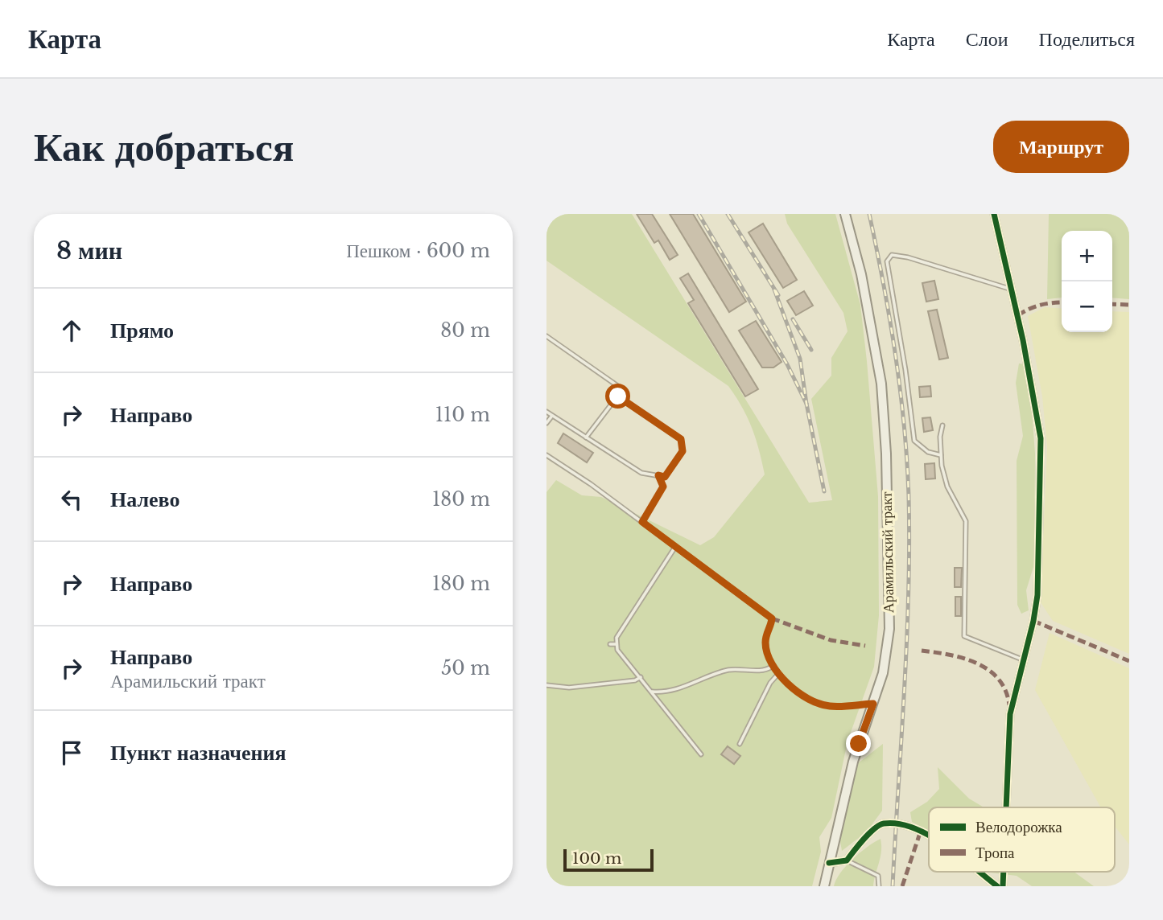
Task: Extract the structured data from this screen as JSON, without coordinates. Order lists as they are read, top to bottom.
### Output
{
  "streets": {
    "main road": ["Арамильский тракт"]
  },
  "legend": ["Велодорожка", "Тропа"],
  "scale_bar": "100 m",
  "page": {
    "header": "Карта",
    "nav": ["Карта", "Слои", "Поделиться"],
    "buttons": "Маршрут",
    "title": "Как добраться",
    "heading": ["8 мин", "Пешком · 600 m"],
    "map_buttons": ["+", "−"],
    "list": [
      ["Прямо", "80 m"],
      ["Направо", "110 m"],
      ["Налево", "180 m"],
      ["Направо", "180 m"],
      ["Направо", "Арамильский тракт", "50 m"],
      "Пункт назначения"
    ],
    "scale": "100 m"
  }
}
